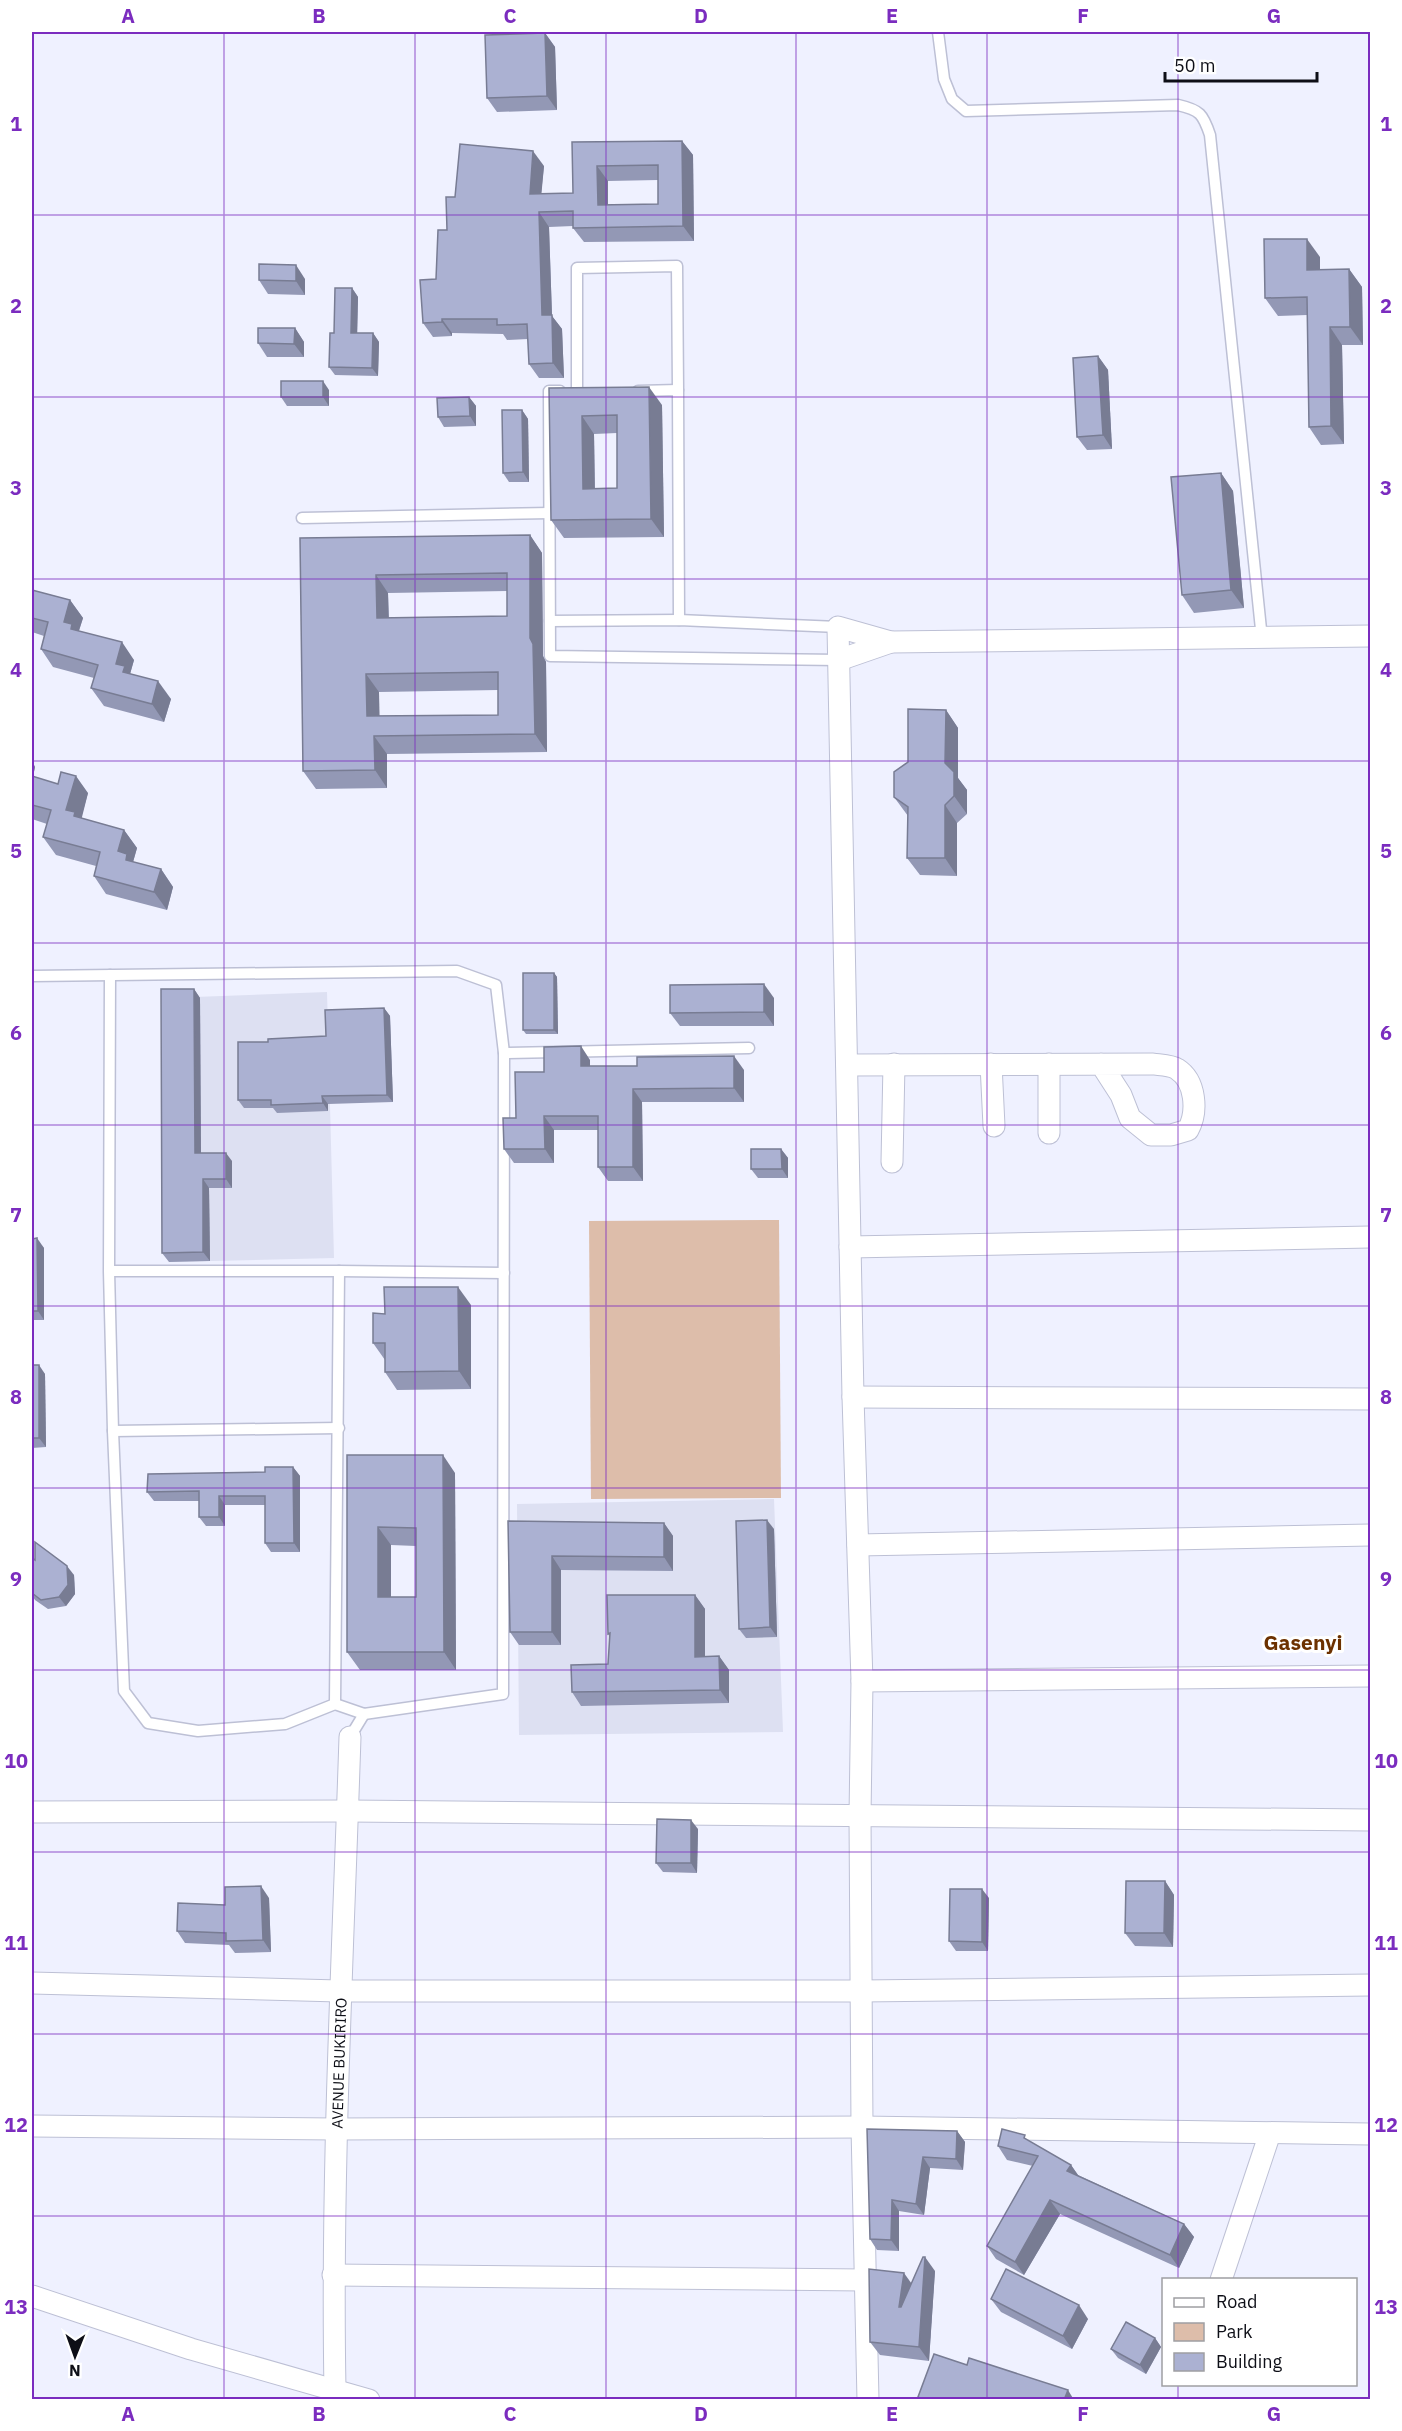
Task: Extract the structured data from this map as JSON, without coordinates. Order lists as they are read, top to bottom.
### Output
{
  "streets": {
    "street": ["AVENUE BUKIRIRO"]
  },
  "districts": ["Gasenyi"],
  "legend": ["Road", "Park", "Building"],
  "scale_bar": "50 m",
  "north": "bottom",
  "grid": {
    "columns": [
      "A",
      "B",
      "C",
      "D",
      "E",
      "F",
      "G"
    ],
    "rows": [
      "1",
      "2",
      "3",
      "4",
      "5",
      "6",
      "7",
      "8",
      "9",
      "10",
      "11",
      "12",
      "13"
    ]
  }
}
